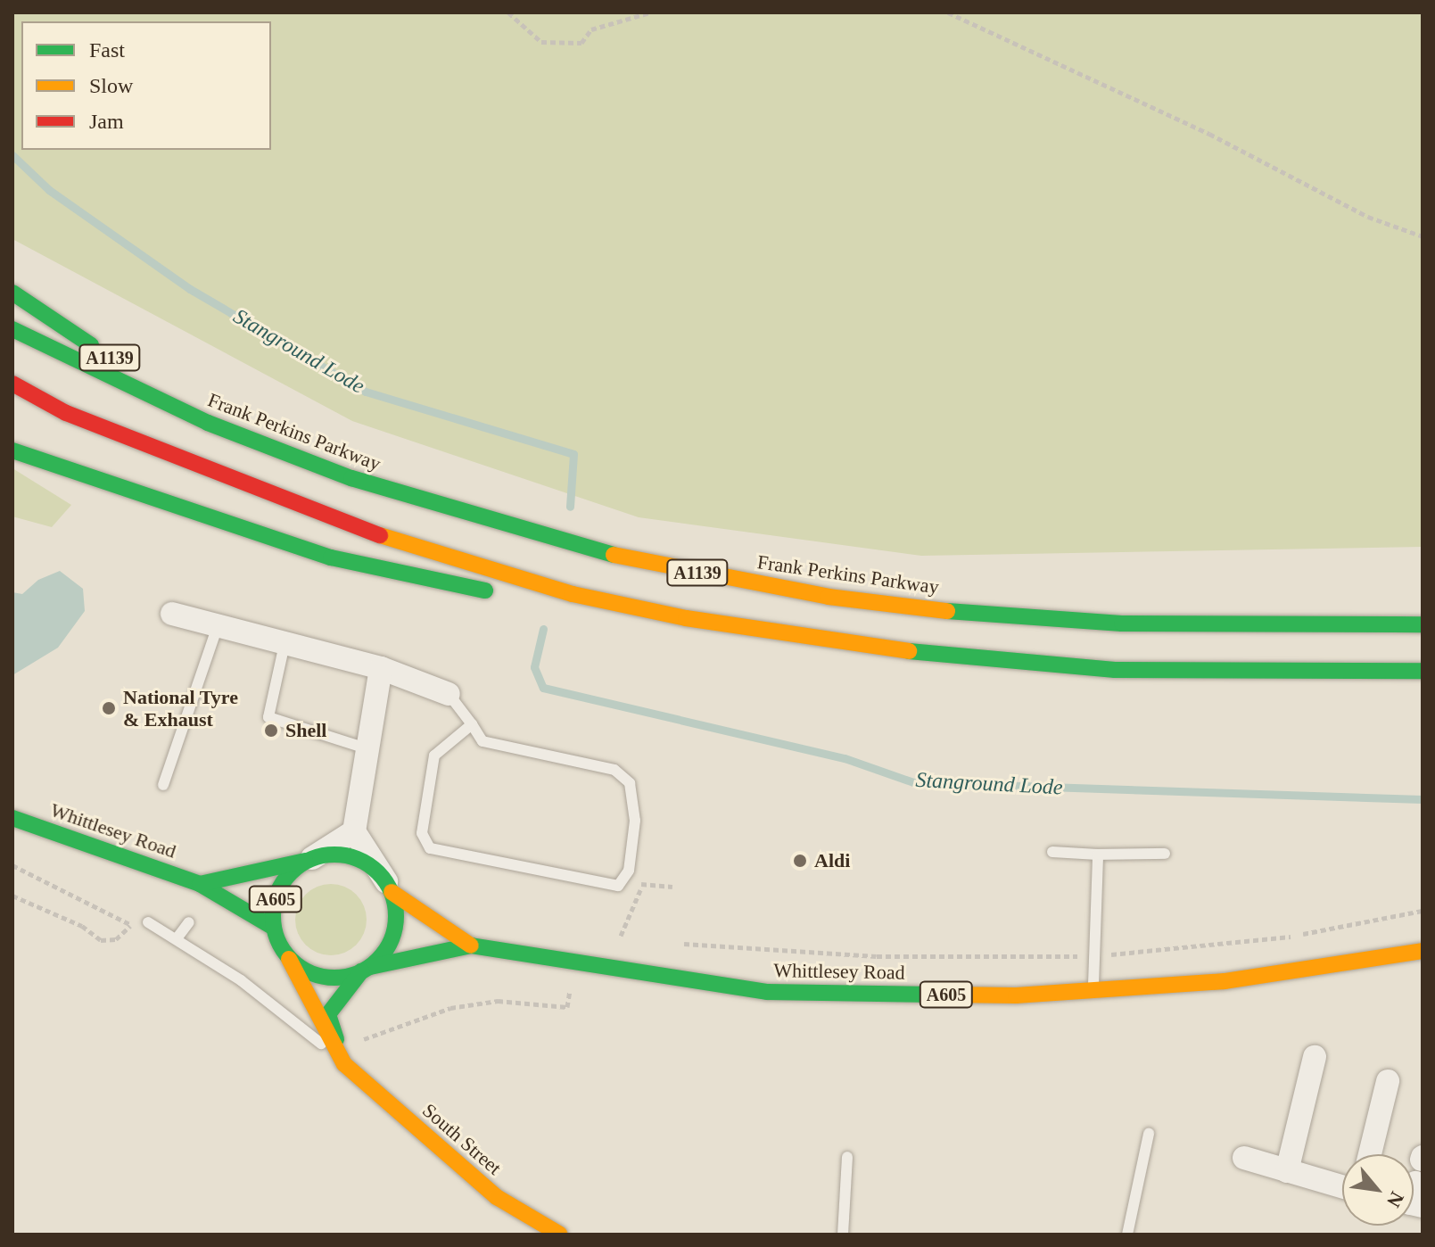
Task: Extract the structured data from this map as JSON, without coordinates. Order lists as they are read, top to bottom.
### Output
{
  "streets": {
    "main road": [
      "A1139",
      "Frank Perkins Parkway",
      "Whittlesey Road",
      "A605",
      "South Street"
    ]
  },
  "crossings": [
    ["A1139", "Frank Perkins Parkway"],
    ["Whittlesey Road", "A605"],
    ["Whittlesey Road", "South Street"],
    ["A605", "South Street"]
  ],
  "water": ["Stanground Lode"],
  "places": ["National Tyre & Exhaust", "Shell", "Aldi"],
  "legend": ["Fast", "Slow", "Jam"],
  "north": "bottom right"
}
